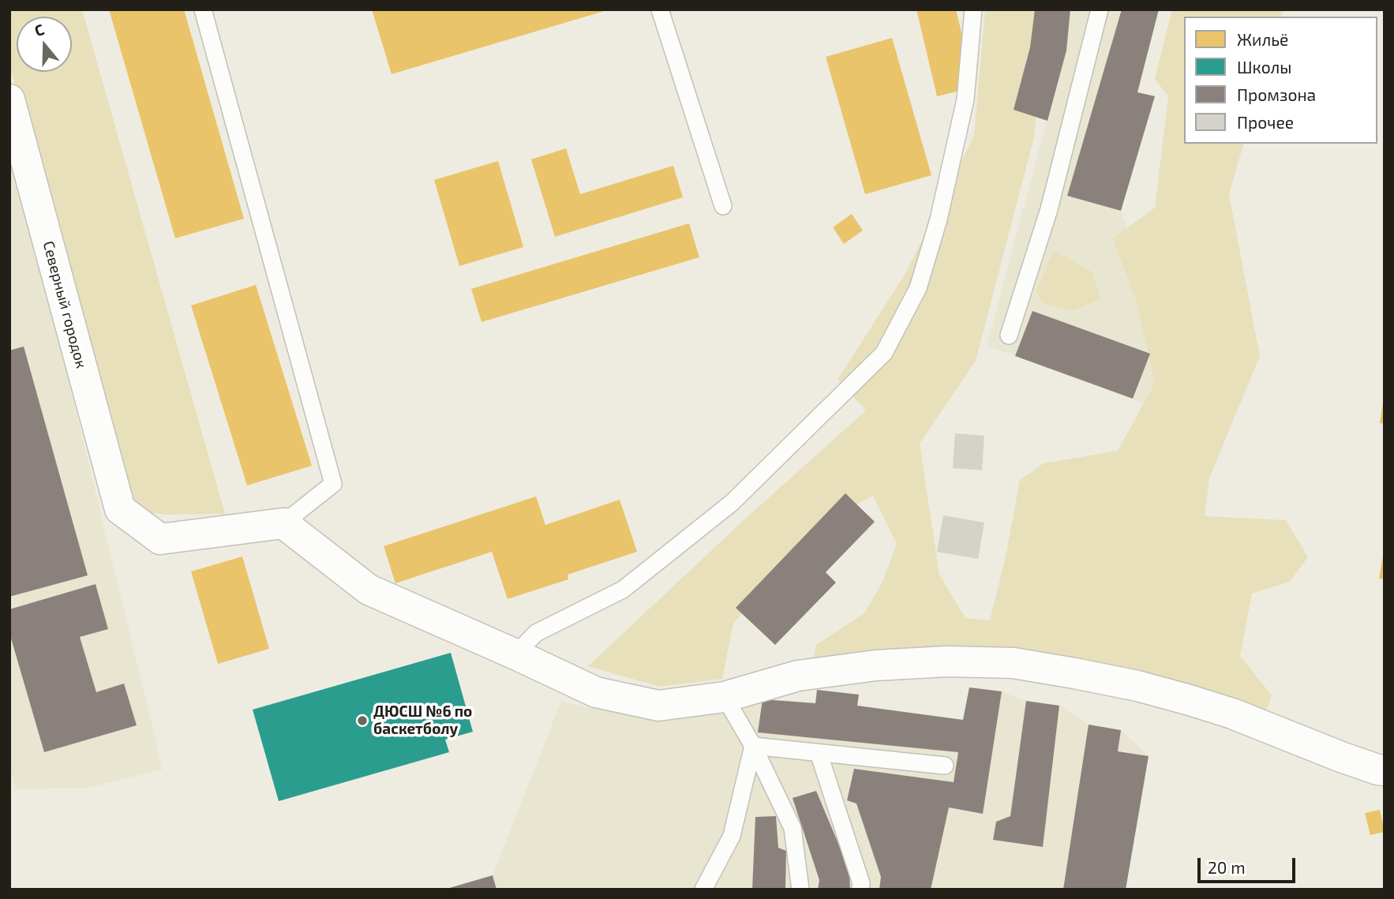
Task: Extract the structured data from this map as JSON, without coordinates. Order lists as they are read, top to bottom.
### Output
{
  "streets": {
    "street": ["Северный городок"]
  },
  "places": ["ДЮСШ №6 по баскетболу"],
  "legend": [
    "Жильё",
    "Школы",
    "Промзона",
    "Прочее"
  ],
  "scale_bar": "20 m",
  "north": "top"
}
